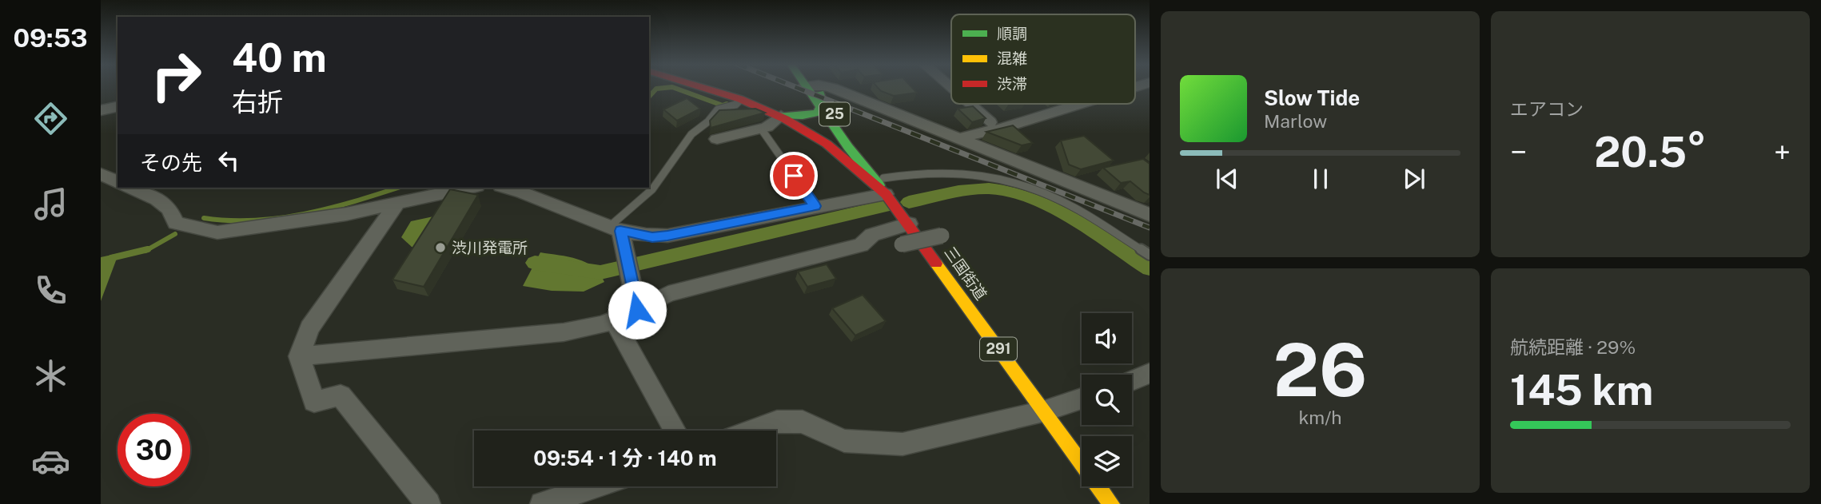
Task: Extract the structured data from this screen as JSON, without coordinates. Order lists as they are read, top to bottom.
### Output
{
  "streets": {
    "main road": ["25", "三国街道", "291"]
  },
  "crossings": [
    ["三国街道", "291"]
  ],
  "places": ["渋川発電所"],
  "legend": ["順調", "混雑", "渋滞"],
  "page": {
    "tabs": "09:53",
    "tile": [
      "エアコン",
      ["26", "km/h"],
      ["航続距離 · 29%", "145 km"]
    ],
    "turn": ["40 m", "右折"],
    "song": ["Slow Tide", "Marlow"],
    "heat": ["−", "20.5°", "+"],
    "then": "その先",
    "limit": "30",
    "trip": "09:54 · 1 分 · 140 m"
  }
}
